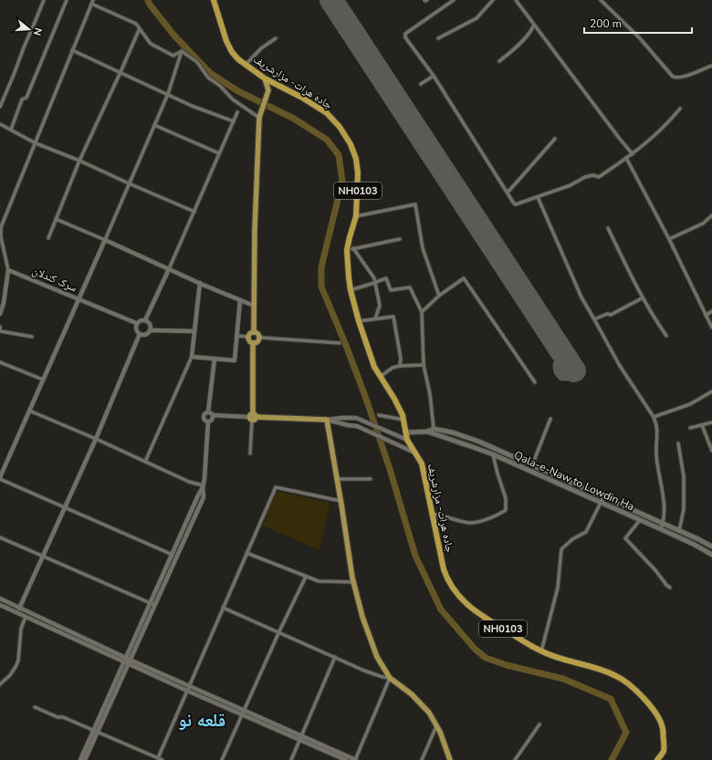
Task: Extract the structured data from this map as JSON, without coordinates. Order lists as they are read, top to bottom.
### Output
{
  "streets": {
    "highway": ["جاده هرات- مزارشریف", "NH0103"],
    "main road": ["Qala-e-Naw to Lowdin Ha"],
    "street": ["سرک کندلان"]
  },
  "crossings": [
    ["جاده هرات- مزارشریف", "Qala-e-Naw to Lowdin Ha"]
  ],
  "districts": ["قلعه نو"],
  "scale_bar": "200 m",
  "north": "right"
}
